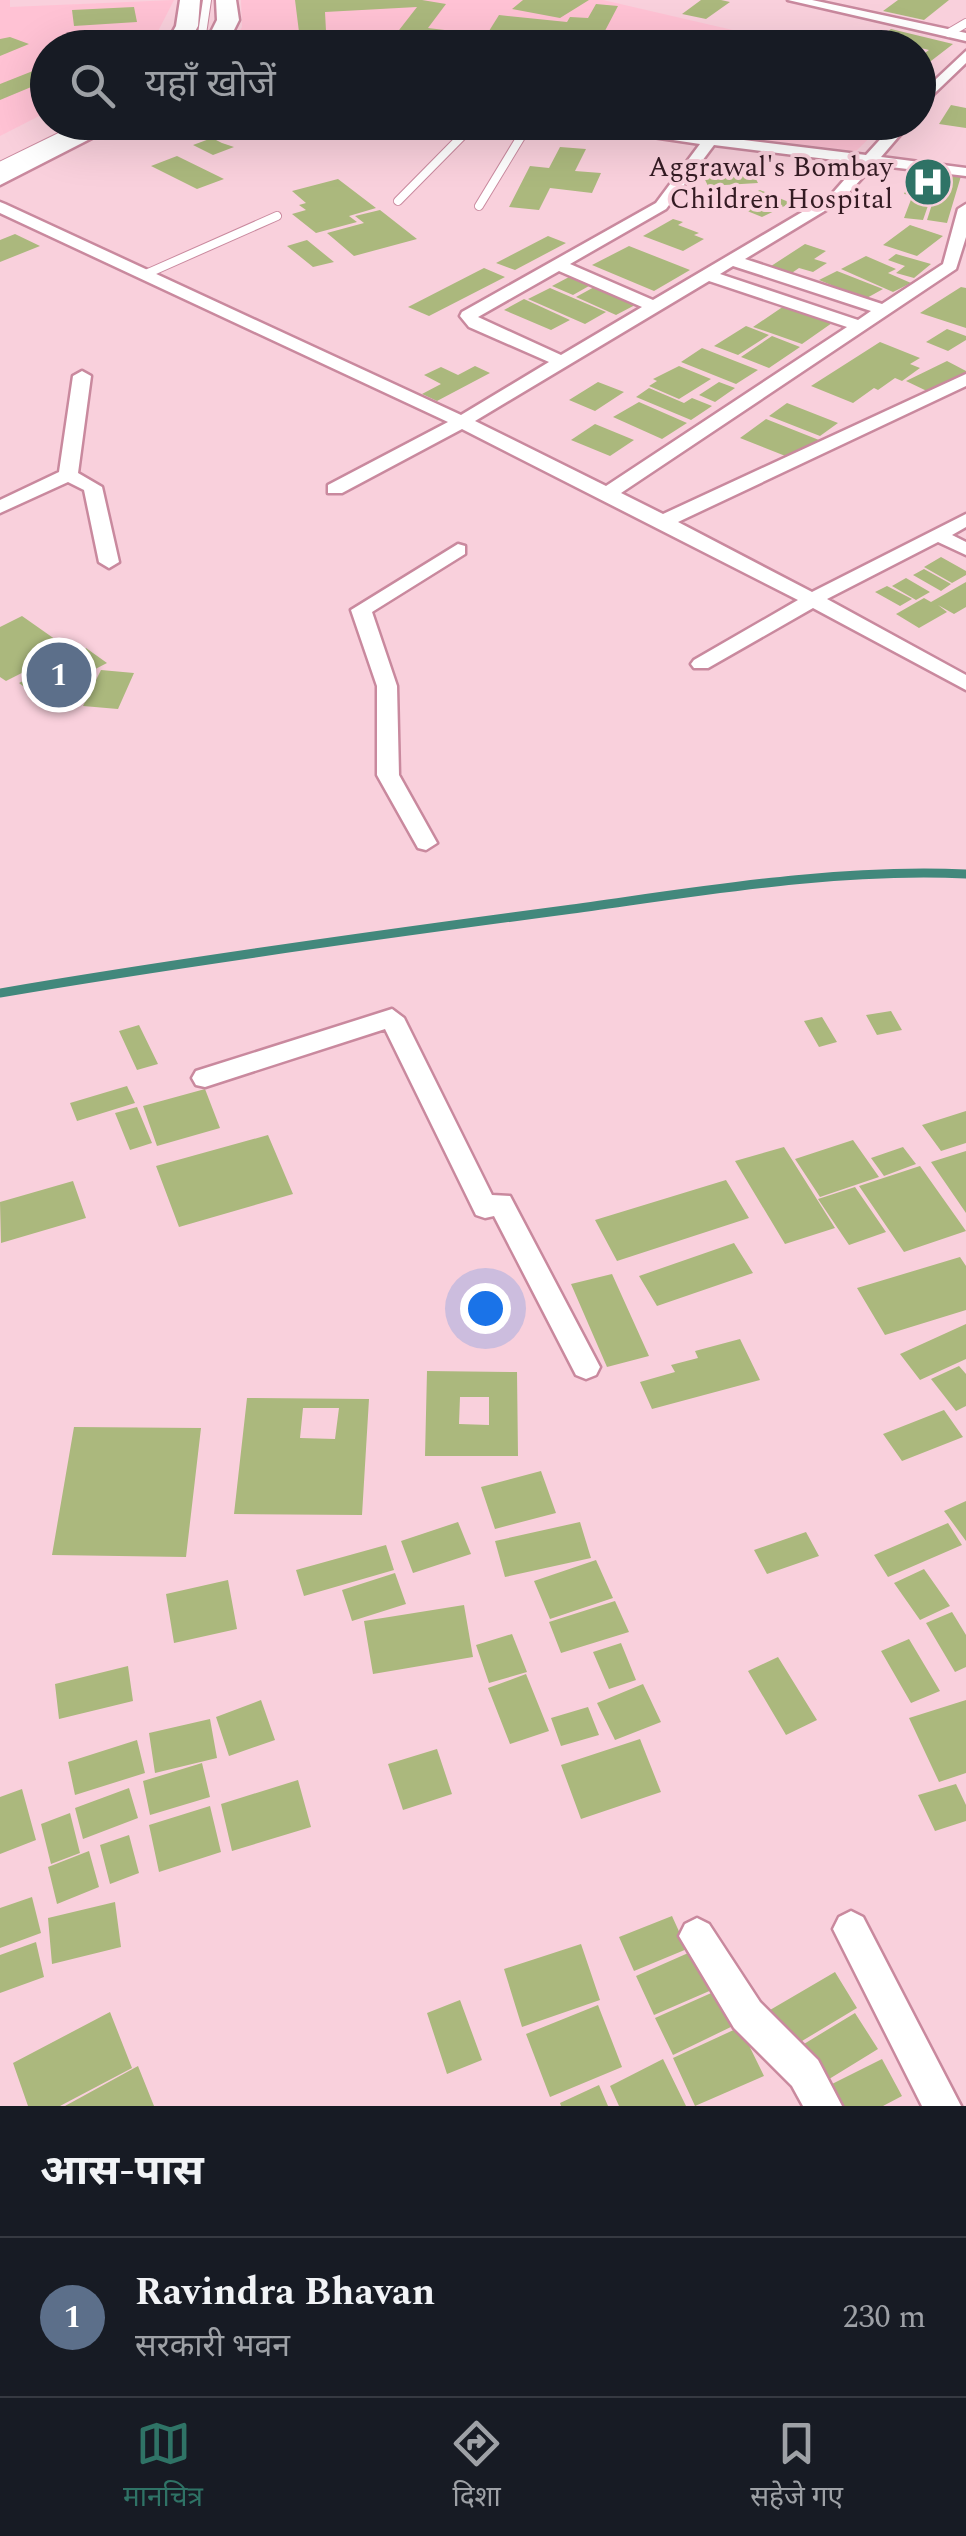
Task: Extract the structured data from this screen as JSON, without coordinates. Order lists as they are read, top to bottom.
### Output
{
  "places": {
    "hospital": ["Aggrawal's Bombay Children Hospital"]
  },
  "page": {
    "search": "यहाँ खोजें",
    "pins": "1",
    "heading": "आस-पास",
    "list": [
      {
        "mark": "1",
        "name": "Ravindra Bhavan",
        "note": "सरकारी भवन",
        "value": "230 m"
      }
    ],
    "nav": ["मानचित्र", "दिशा", "सहेजे गए"]
  }
}
